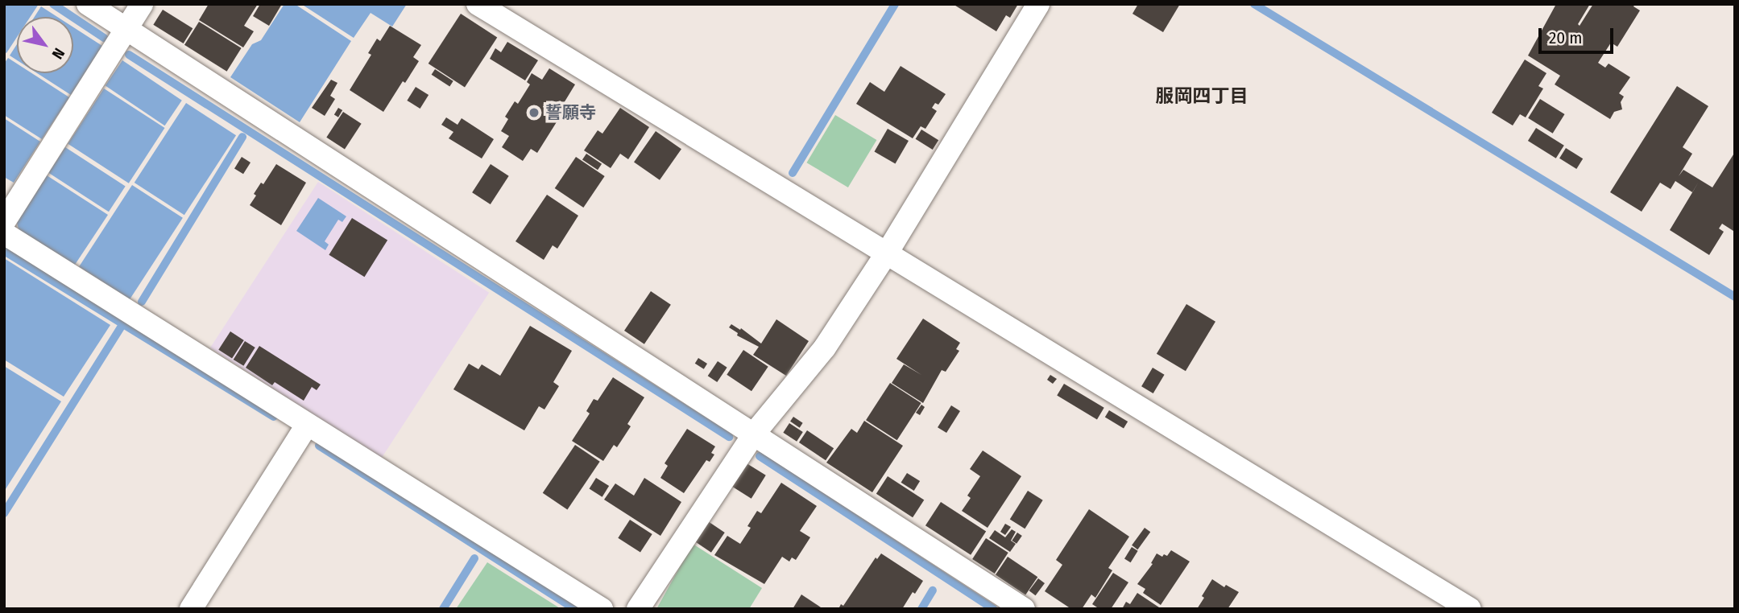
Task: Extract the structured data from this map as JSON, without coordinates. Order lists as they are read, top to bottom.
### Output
{
  "districts": ["服岡四丁目"],
  "places": ["誓願寺"],
  "scale_bar": "20 m",
  "north": "bottom right"
}
